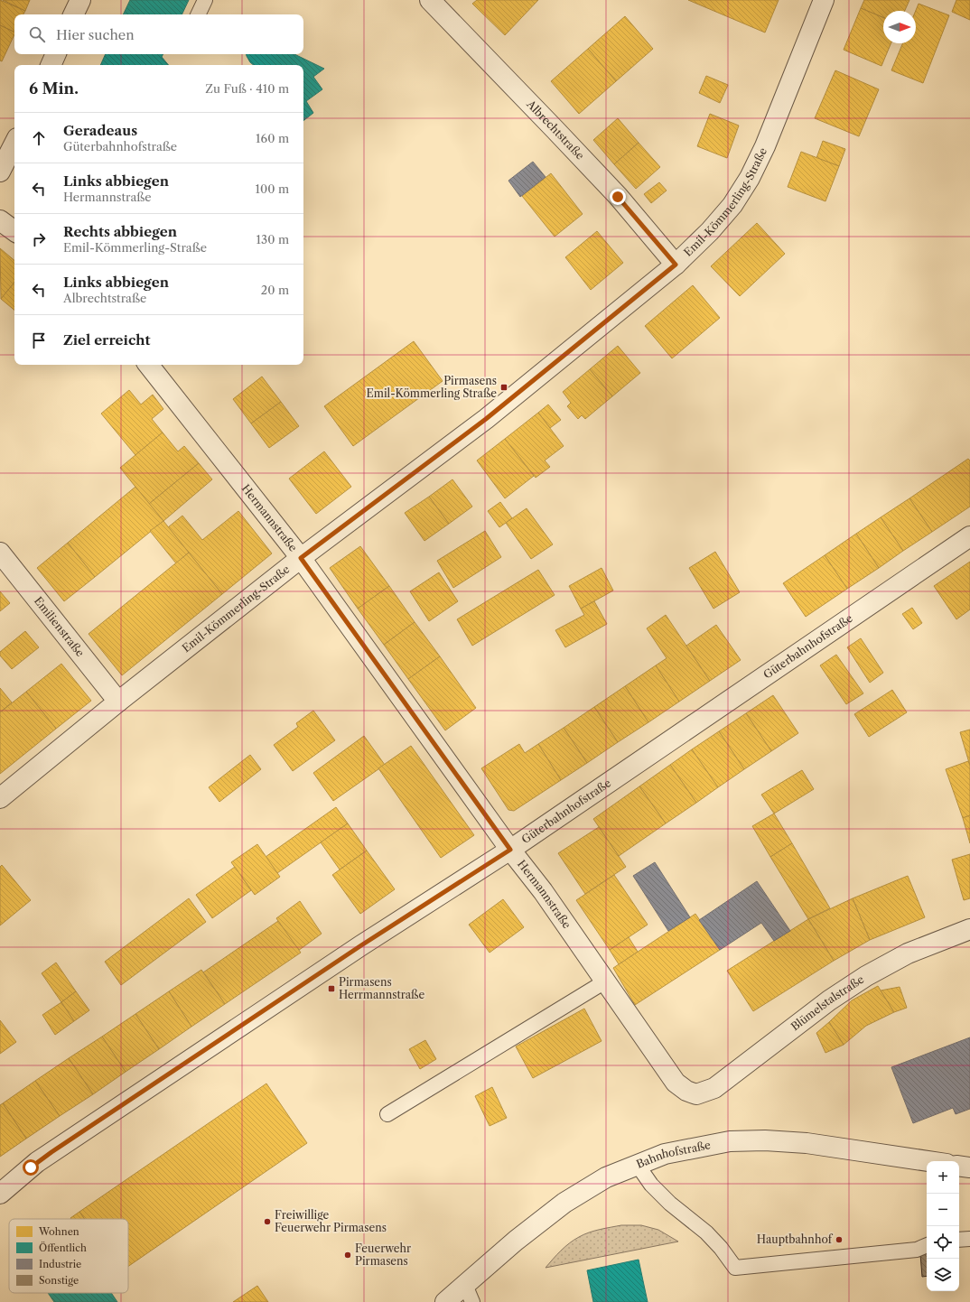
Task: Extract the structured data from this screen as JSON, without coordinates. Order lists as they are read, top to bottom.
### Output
{
  "streets": {
    "street": [
      "Albrechtstraße",
      "Emil-Kömmerling-Straße",
      "Hermannstraße",
      "Emilienstraße",
      "Güterbahnhofstraße",
      "Blümelstalstraße",
      "Bahnhofstraße"
    ]
  },
  "crossings": [
    ["Albrechtstraße", "Emil-Kömmerling-Straße"],
    ["Emil-Kömmerling-Straße", "Hermannstraße"],
    ["Emil-Kömmerling-Straße", "Emilienstraße"],
    ["Hermannstraße", "Güterbahnhofstraße"],
    ["Hermannstraße", "Blümelstalstraße"]
  ],
  "places": {
    "transit": ["Pirmasens Emil-Kömmerling Straße", "Pirmasens Herrmannstraße"],
    "other": ["Freiwillige Feuerwehr Pirmasens", "Hauptbahnhof", "Feuerwehr Pirmasens"]
  },
  "legend": [
    "Wohnen",
    "Öffentlich",
    "Industrie",
    "Sonstige"
  ],
  "north": "right",
  "page": {
    "search": "Hier suchen",
    "heading": ["6 Min.", "Zu Fuß · 410 m"],
    "list": [
      ["Geradeaus", "Güterbahnhofstraße", "160 m"],
      ["Links abbiegen", "Hermannstraße", "100 m"],
      ["Rechts abbiegen", "Emil-Kömmerling-Straße", "130 m"],
      ["Links abbiegen", "Albrechtstraße", "20 m"],
      "Ziel erreicht"
    ],
    "map_buttons": ["+", "−"]
  }
}
